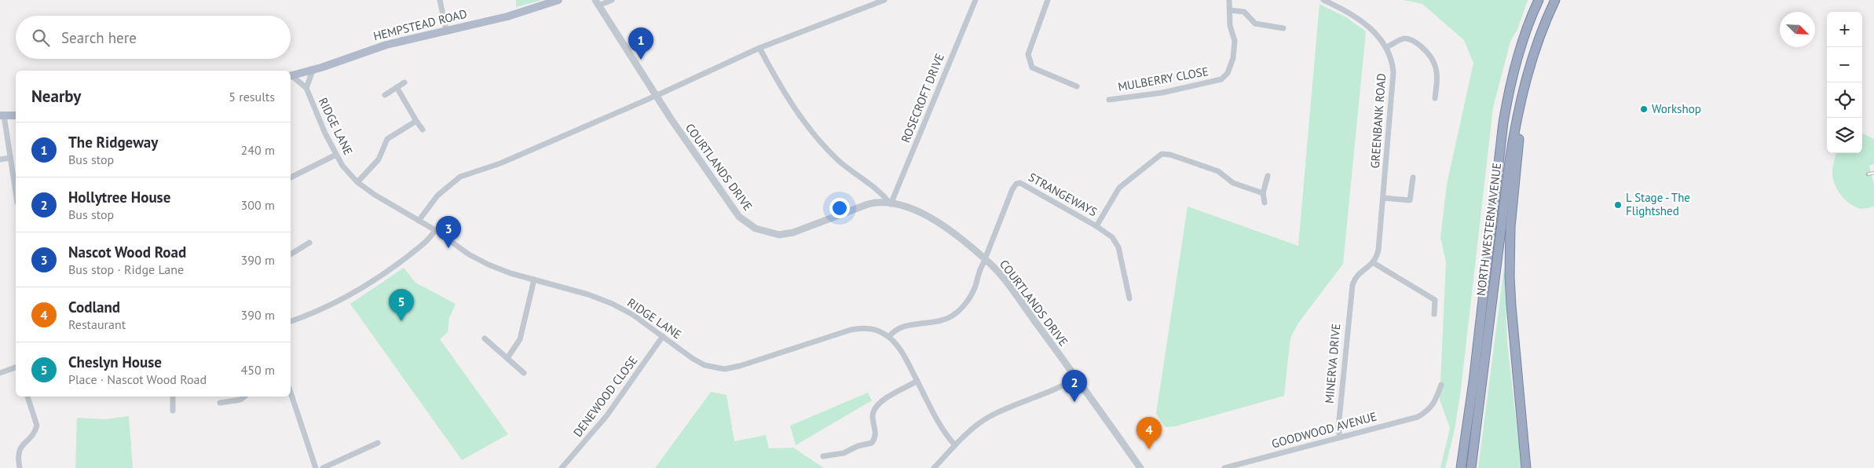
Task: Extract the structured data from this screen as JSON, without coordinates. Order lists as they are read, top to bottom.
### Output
{
  "streets": {
    "highway": ["NORTH WESTERN AVENUE"],
    "main road": ["HEMPSTEAD ROAD"],
    "street": [
      "MULBERRY CLOSE",
      "ROSECROFT DRIVE",
      "GREENBANK ROAD",
      "RIDGE LANE",
      "COURTLANDS DRIVE",
      "STRANGEWAYS",
      "MINERVA DRIVE",
      "DENEWOOD CLOSE",
      "GOODWOOD AVENUE"
    ]
  },
  "crossings": [
    ["HEMPSTEAD ROAD", "RIDGE LANE"],
    ["ROSECROFT DRIVE", "COURTLANDS DRIVE"],
    ["GREENBANK ROAD", "MINERVA DRIVE"],
    ["RIDGE LANE", "DENEWOOD CLOSE"],
    ["COURTLANDS DRIVE", "STRANGEWAYS"],
    ["MINERVA DRIVE", "GOODWOOD AVENUE"]
  ],
  "places": ["Workshop", "L Stage - The Flightshed"],
  "north": "bottom right",
  "page": {
    "map_buttons": ["+", "−"],
    "search": "Search here",
    "pins": [
      "1",
      "3",
      "5",
      "2",
      "4"
    ],
    "heading": ["Nearby", "5 results"],
    "list": [
      {
        "mark": "1",
        "name": "The Ridgeway",
        "note": "Bus stop",
        "value": "240 m"
      },
      {
        "mark": "2",
        "name": "Hollytree House",
        "note": "Bus stop",
        "value": "300 m"
      },
      {
        "mark": "3",
        "name": "Nascot Wood Road",
        "note": "Bus stop · Ridge Lane",
        "value": "390 m"
      },
      {
        "mark": "4",
        "name": "Codland",
        "note": "Restaurant",
        "value": "390 m"
      },
      {
        "mark": "5",
        "name": "Cheslyn House",
        "note": "Place · Nascot Wood Road",
        "value": "450 m"
      }
    ]
  }
}
